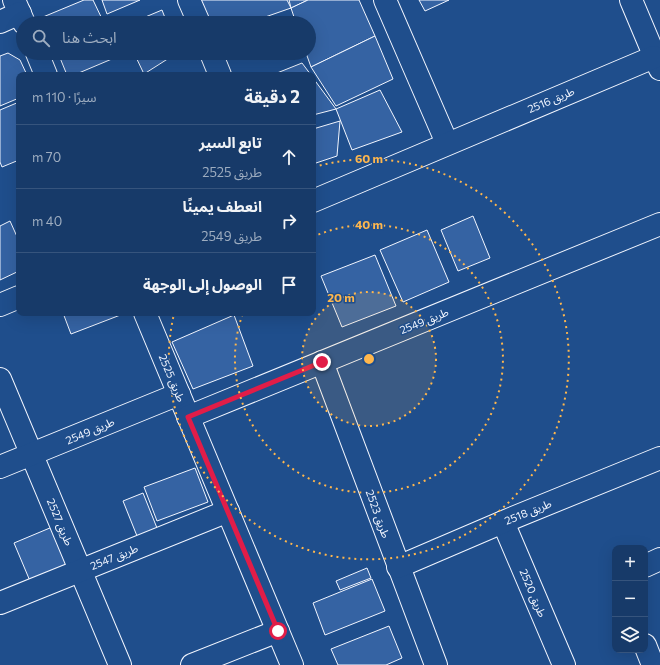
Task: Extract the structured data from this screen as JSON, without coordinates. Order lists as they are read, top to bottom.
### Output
{
  "streets": {
    "street": [
      "طريق 2516",
      "طريق 2549",
      "طريق 2525",
      "طريق 2518",
      "طريق 2523",
      "طريق 2527",
      "طريق 2547",
      "طريق 2520"
    ]
  },
  "crossings": [
    ["طريق 2549", "طريق 2525"],
    ["طريق 2549", "طريق 2523"],
    ["طريق 2549", "طريق 2527"],
    ["طريق 2525", "طريق 2547"],
    ["طريق 2518", "طريق 2523"],
    ["طريق 2518", "طريق 2520"],
    ["طريق 2527", "طريق 2547"]
  ],
  "page": {
    "search": "ابحث هنا",
    "heading": ["2 دقيقة", "سيرًا · 110 m"],
    "list": [
      ["تابع السير", "طريق 2525", "70 m"],
      ["انعطف يمينًا", "طريق 2549", "40 m"],
      "الوصول إلى الوجهة"
    ],
    "map_buttons": ["+", "−"]
  },
  "rings": ["60 m", "40 m", "20 m"]
}
